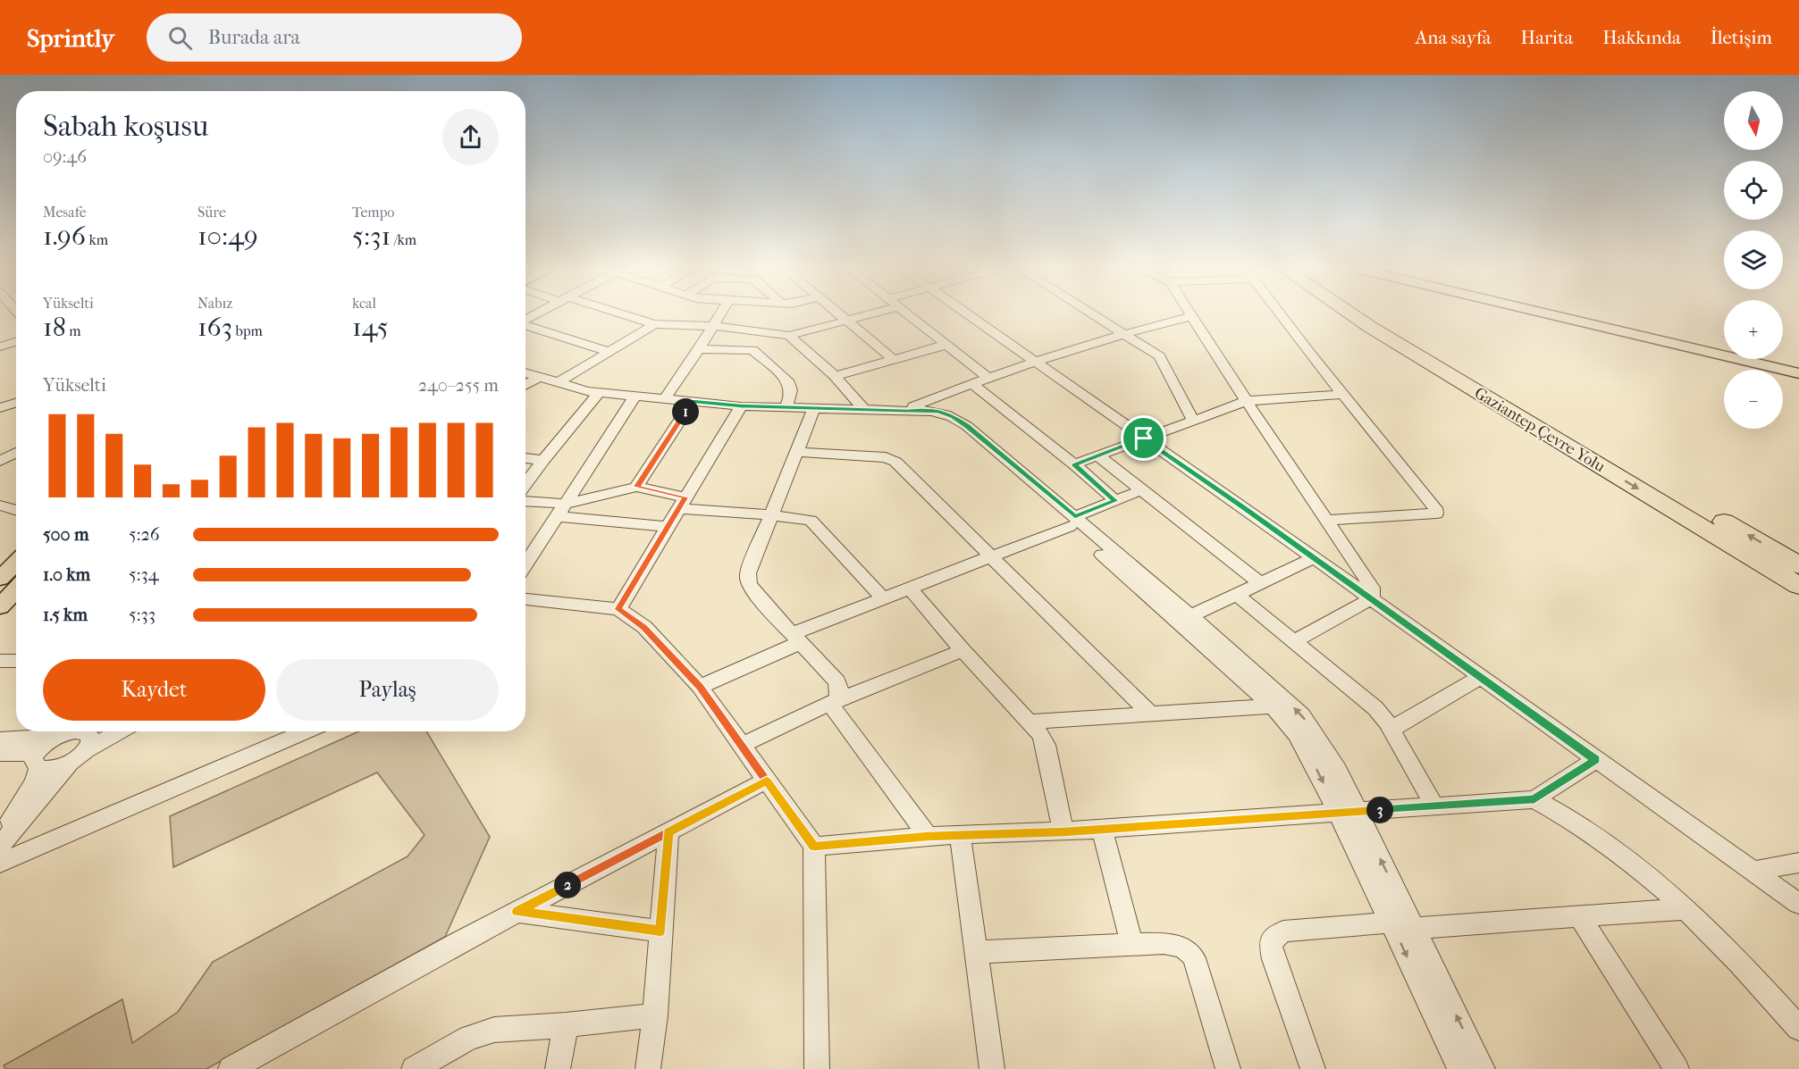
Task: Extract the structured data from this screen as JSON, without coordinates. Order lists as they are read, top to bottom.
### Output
{
  "streets": {
    "highway": ["Gaziantep Çevre Yolu"]
  },
  "north": "bottom",
  "page": {
    "header": "Sprintly",
    "search": "Burada ara",
    "nav": [
      "Ana sayfa",
      "Harita",
      "Hakkında",
      "İletişim"
    ],
    "map_buttons": ["+", "−"],
    "heading": ["Sabah koşusu", "09:46"],
    "stats": [
      ["Mesafe", "1.96 km"],
      ["Süre", "10:49"],
      ["Tempo", "5:31 /km"],
      ["Yükselti", "18 m"],
      ["Nabız", "163 bpm"],
      ["kcal", "145"]
    ],
    "chart": ["Yükselti", "240–255 m"],
    "pins": ["1", "3", "2"],
    "list": [
      {
        "name": "500 m",
        "note": "5:26"
      },
      {
        "name": "1.0 km",
        "note": "5:34"
      },
      {
        "name": "1.5 km",
        "note": "5:33"
      }
    ],
    "buttons": ["Kaydet", "Paylaş"]
  }
}
